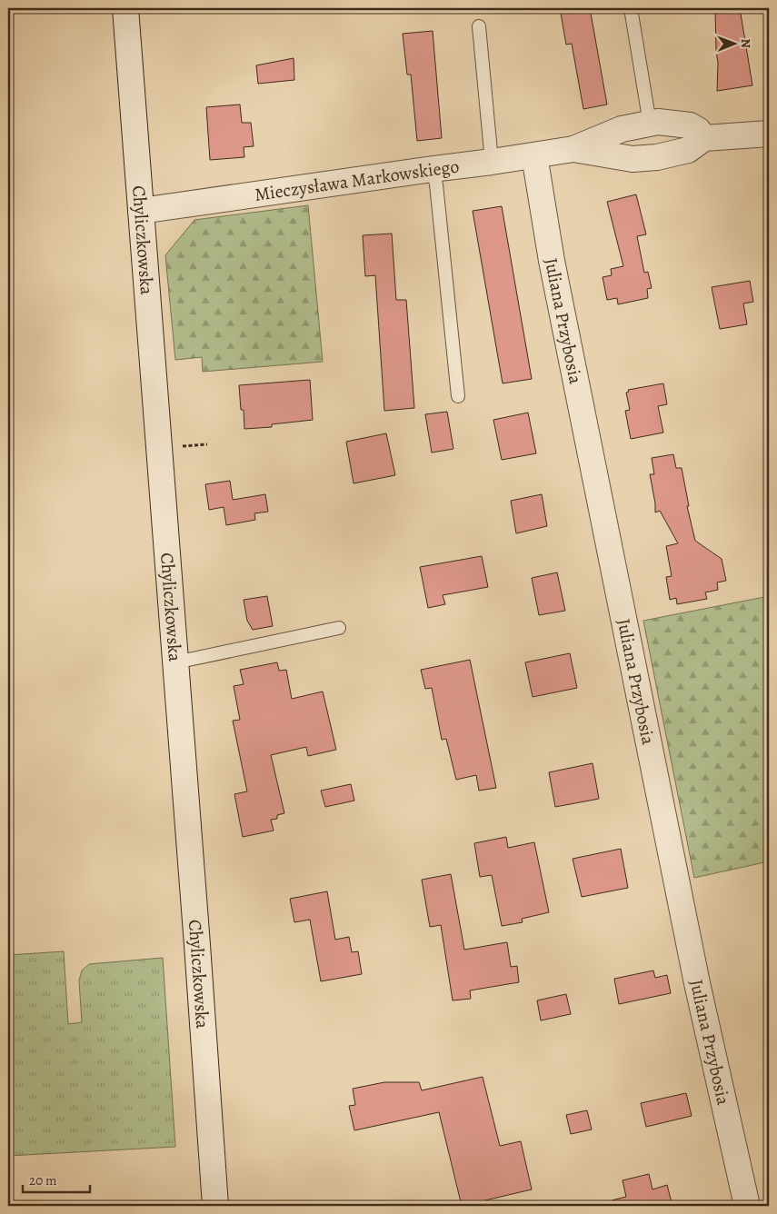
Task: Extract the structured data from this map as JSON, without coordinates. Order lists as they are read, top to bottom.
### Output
{
  "streets": {
    "street": ["Mieczysława Markowskiego", "Chyliczkowska", "Juliana Przybosia"]
  },
  "crossings": [
    ["Mieczysława Markowskiego", "Chyliczkowska"],
    ["Mieczysława Markowskiego", "Juliana Przybosia"]
  ],
  "scale_bar": "20 m",
  "north": "right"
}
